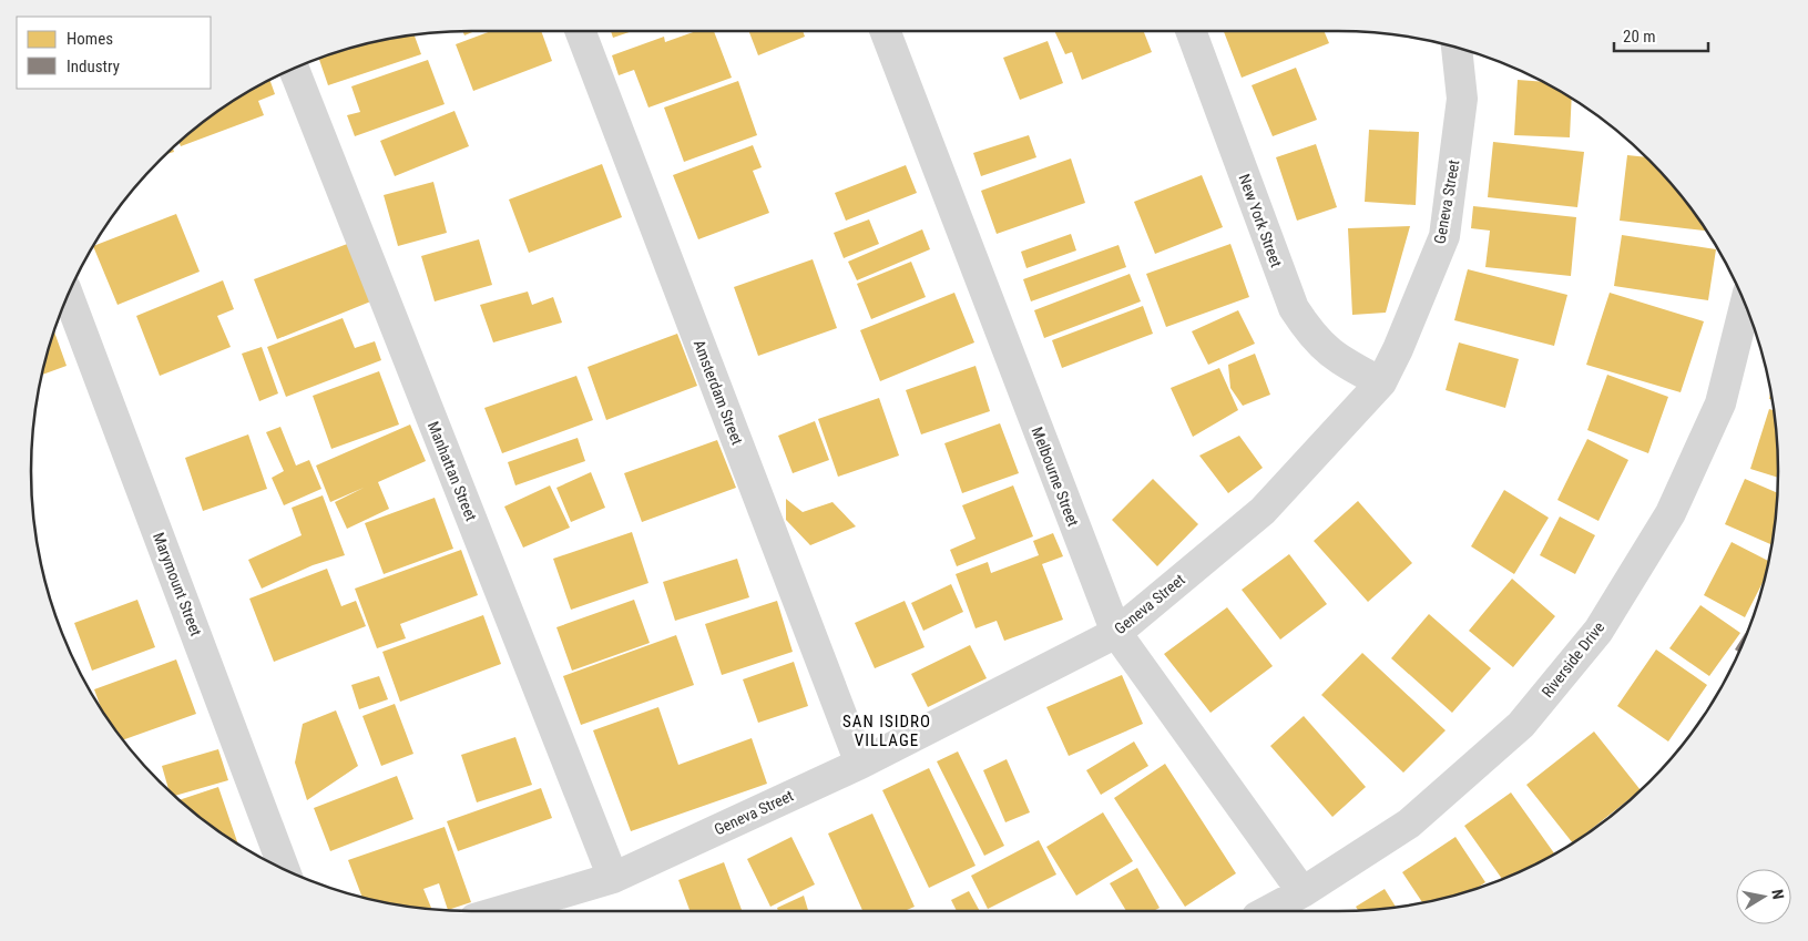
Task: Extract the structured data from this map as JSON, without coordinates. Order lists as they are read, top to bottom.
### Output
{
  "streets": {
    "street": [
      "Geneva Street",
      "New York Street",
      "Amsterdam Street",
      "Manhattan Street",
      "Melbourne Street",
      "Marymount Street",
      "Riverside Drive"
    ]
  },
  "crossings": [
    ["Geneva Street", "New York Street"],
    ["Geneva Street", "Amsterdam Street"],
    ["Geneva Street", "Manhattan Street"],
    ["Geneva Street", "Melbourne Street"],
    ["Melbourne Street", "Riverside Drive"]
  ],
  "districts": ["SAN ISIDRO VILLAGE"],
  "legend": ["Homes", "Industry"],
  "scale_bar": "20 m",
  "north": "right"
}
